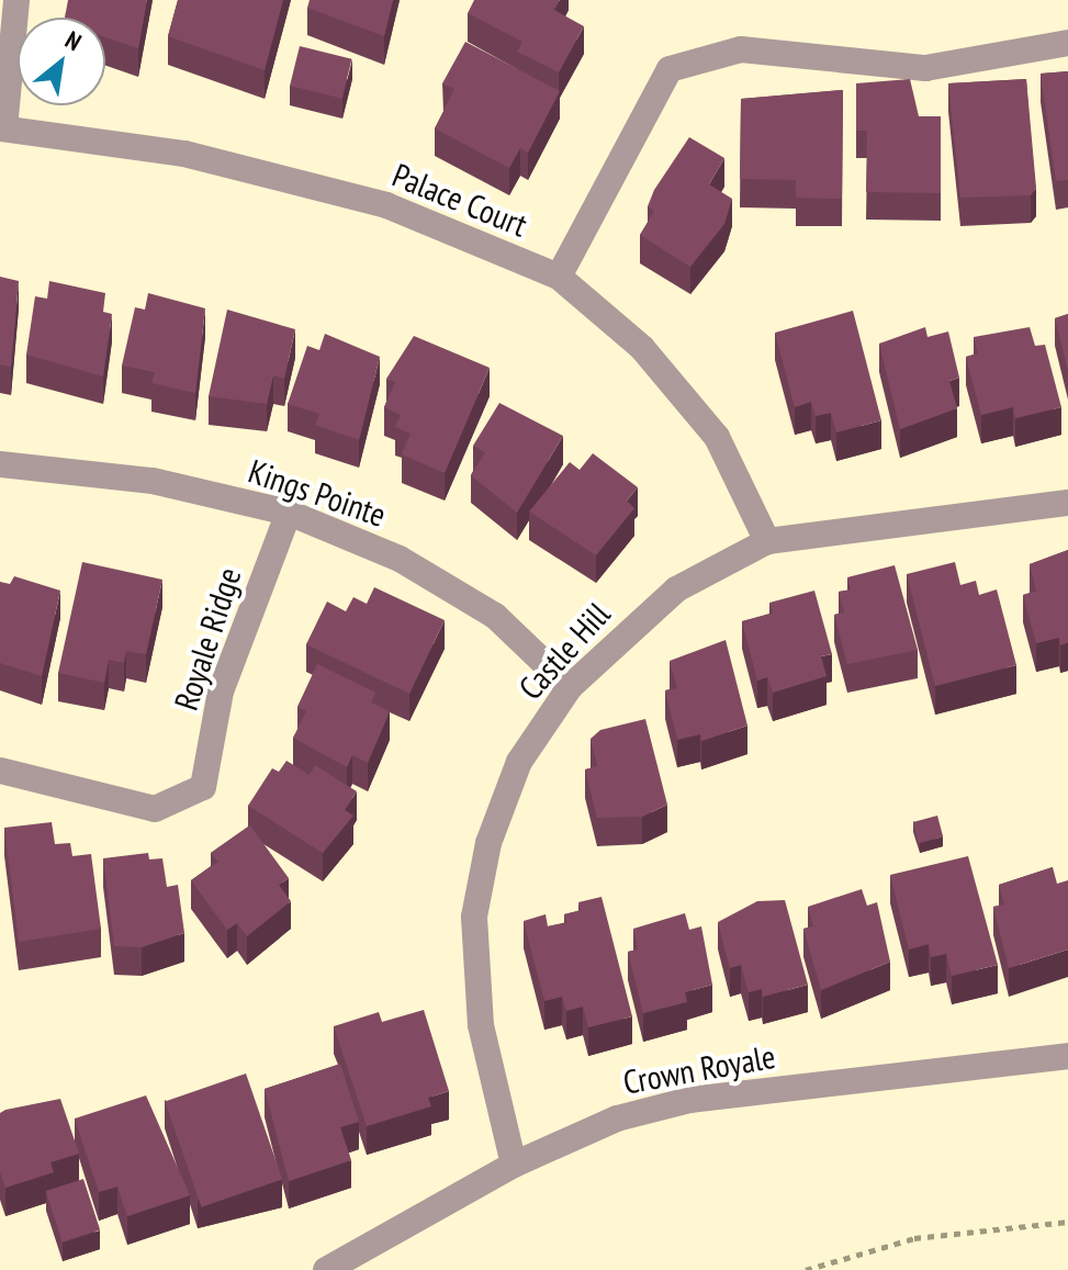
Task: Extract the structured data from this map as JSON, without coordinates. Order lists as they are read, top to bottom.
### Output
{
  "streets": {
    "street": [
      "Palace Court",
      "Kings Pointe",
      "Royale Ridge",
      "Castle Hill",
      "Crown Royale"
    ]
  },
  "crossings": [
    ["Palace Court", "Castle Hill"],
    ["Kings Pointe", "Royale Ridge"],
    ["Kings Pointe", "Castle Hill"],
    ["Castle Hill", "Crown Royale"]
  ],
  "north": "top right"
}
